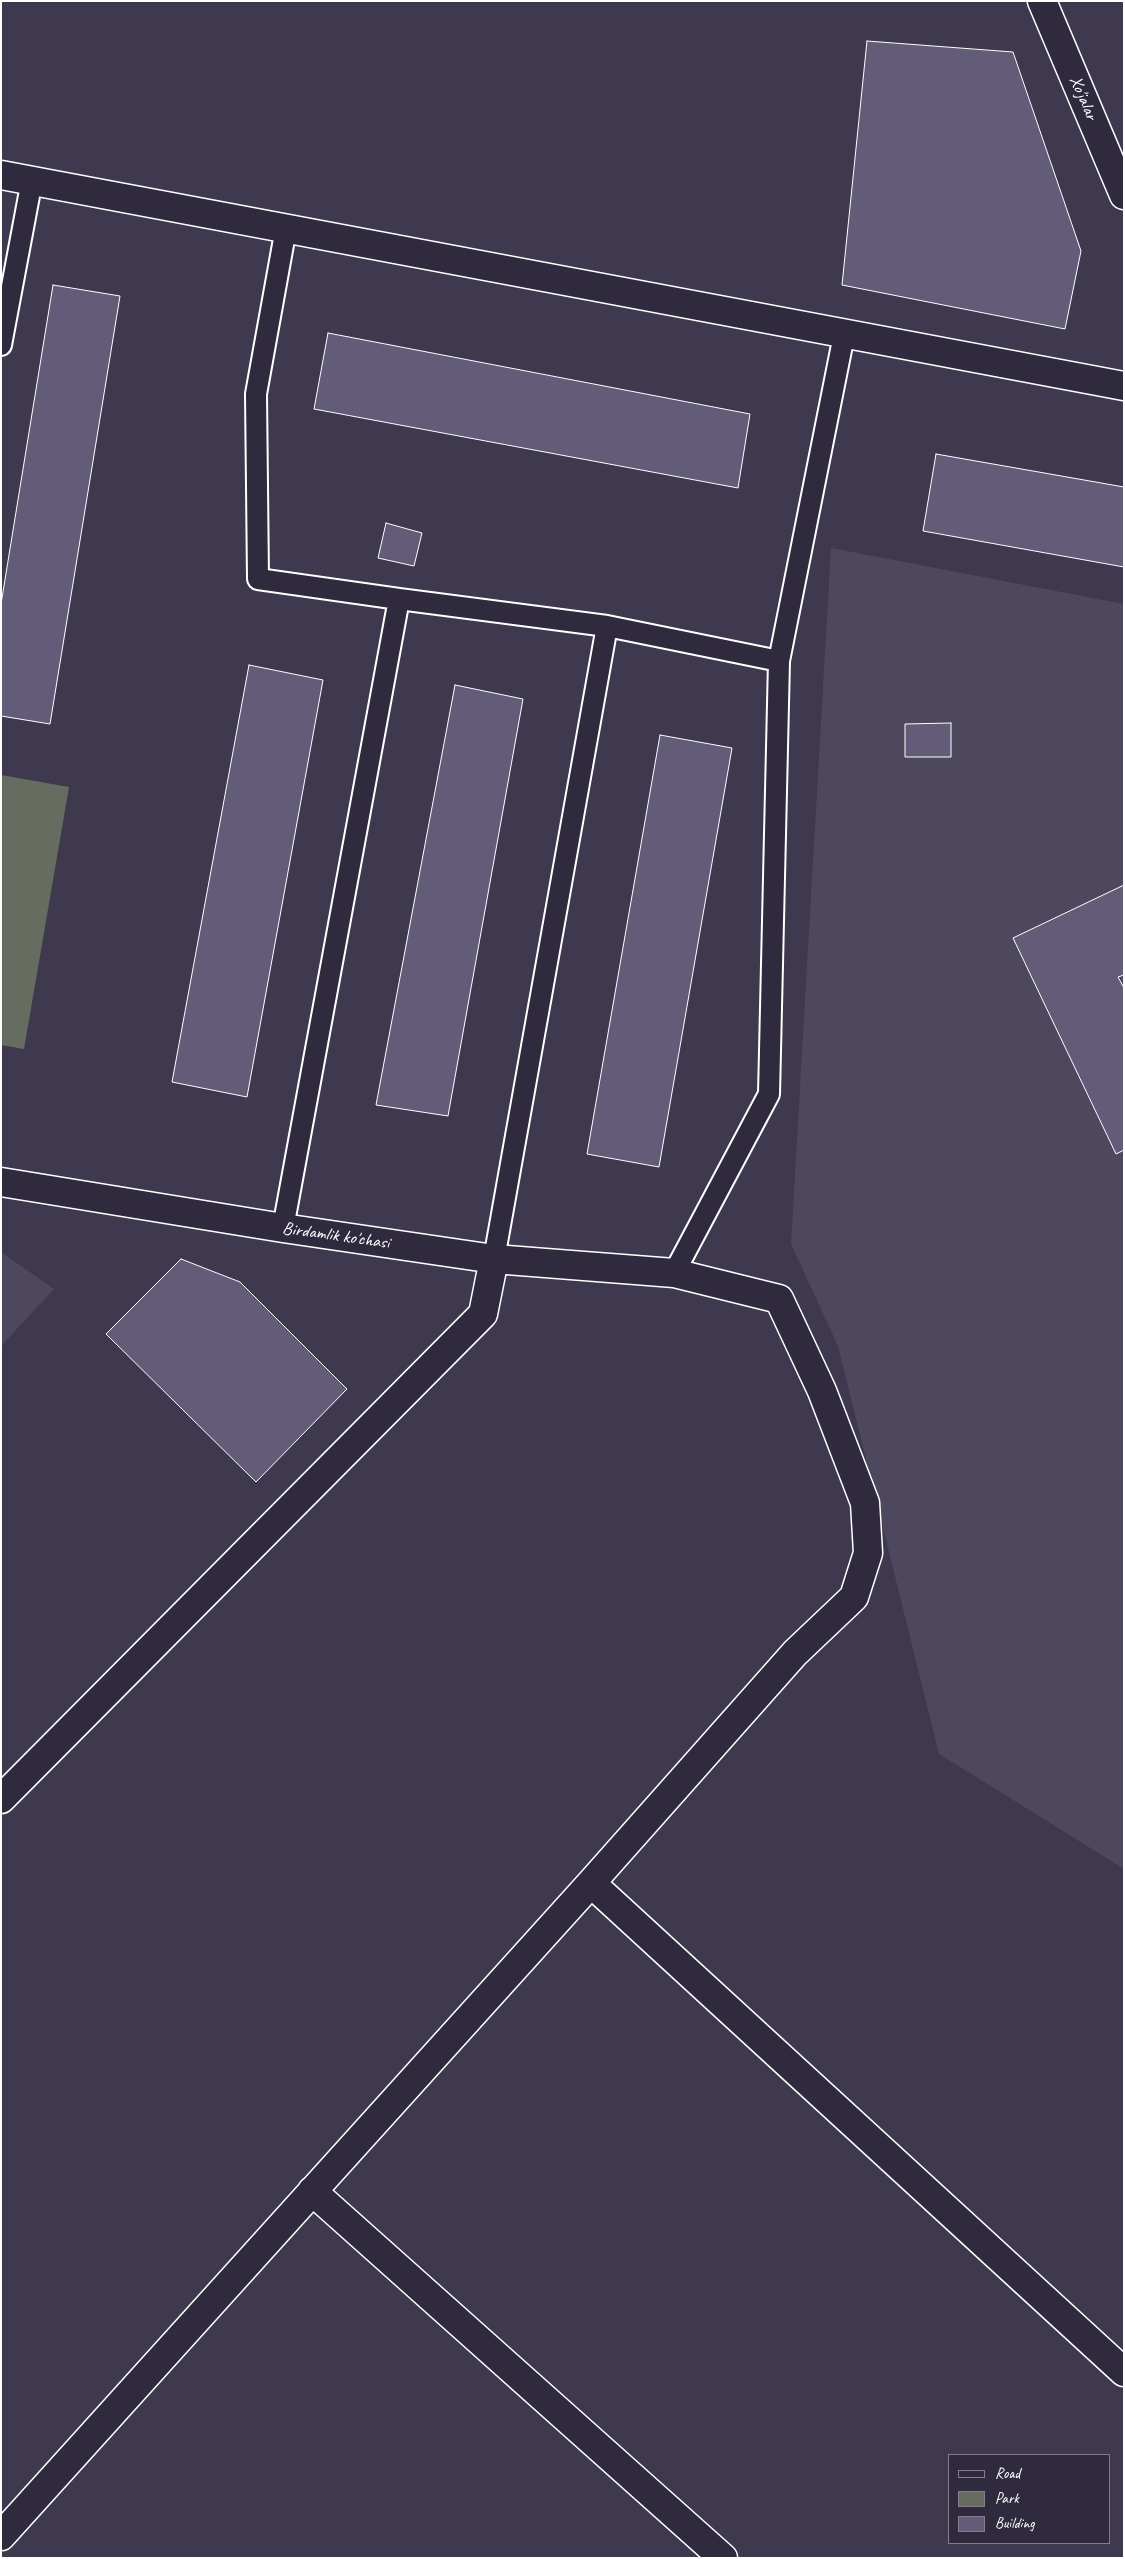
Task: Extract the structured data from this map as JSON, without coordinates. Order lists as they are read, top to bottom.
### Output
{
  "streets": {
    "street": ["Xo'jalar", "Birdamlik ko'chasi"]
  },
  "legend": ["Road", "Park", "Building"]
}
